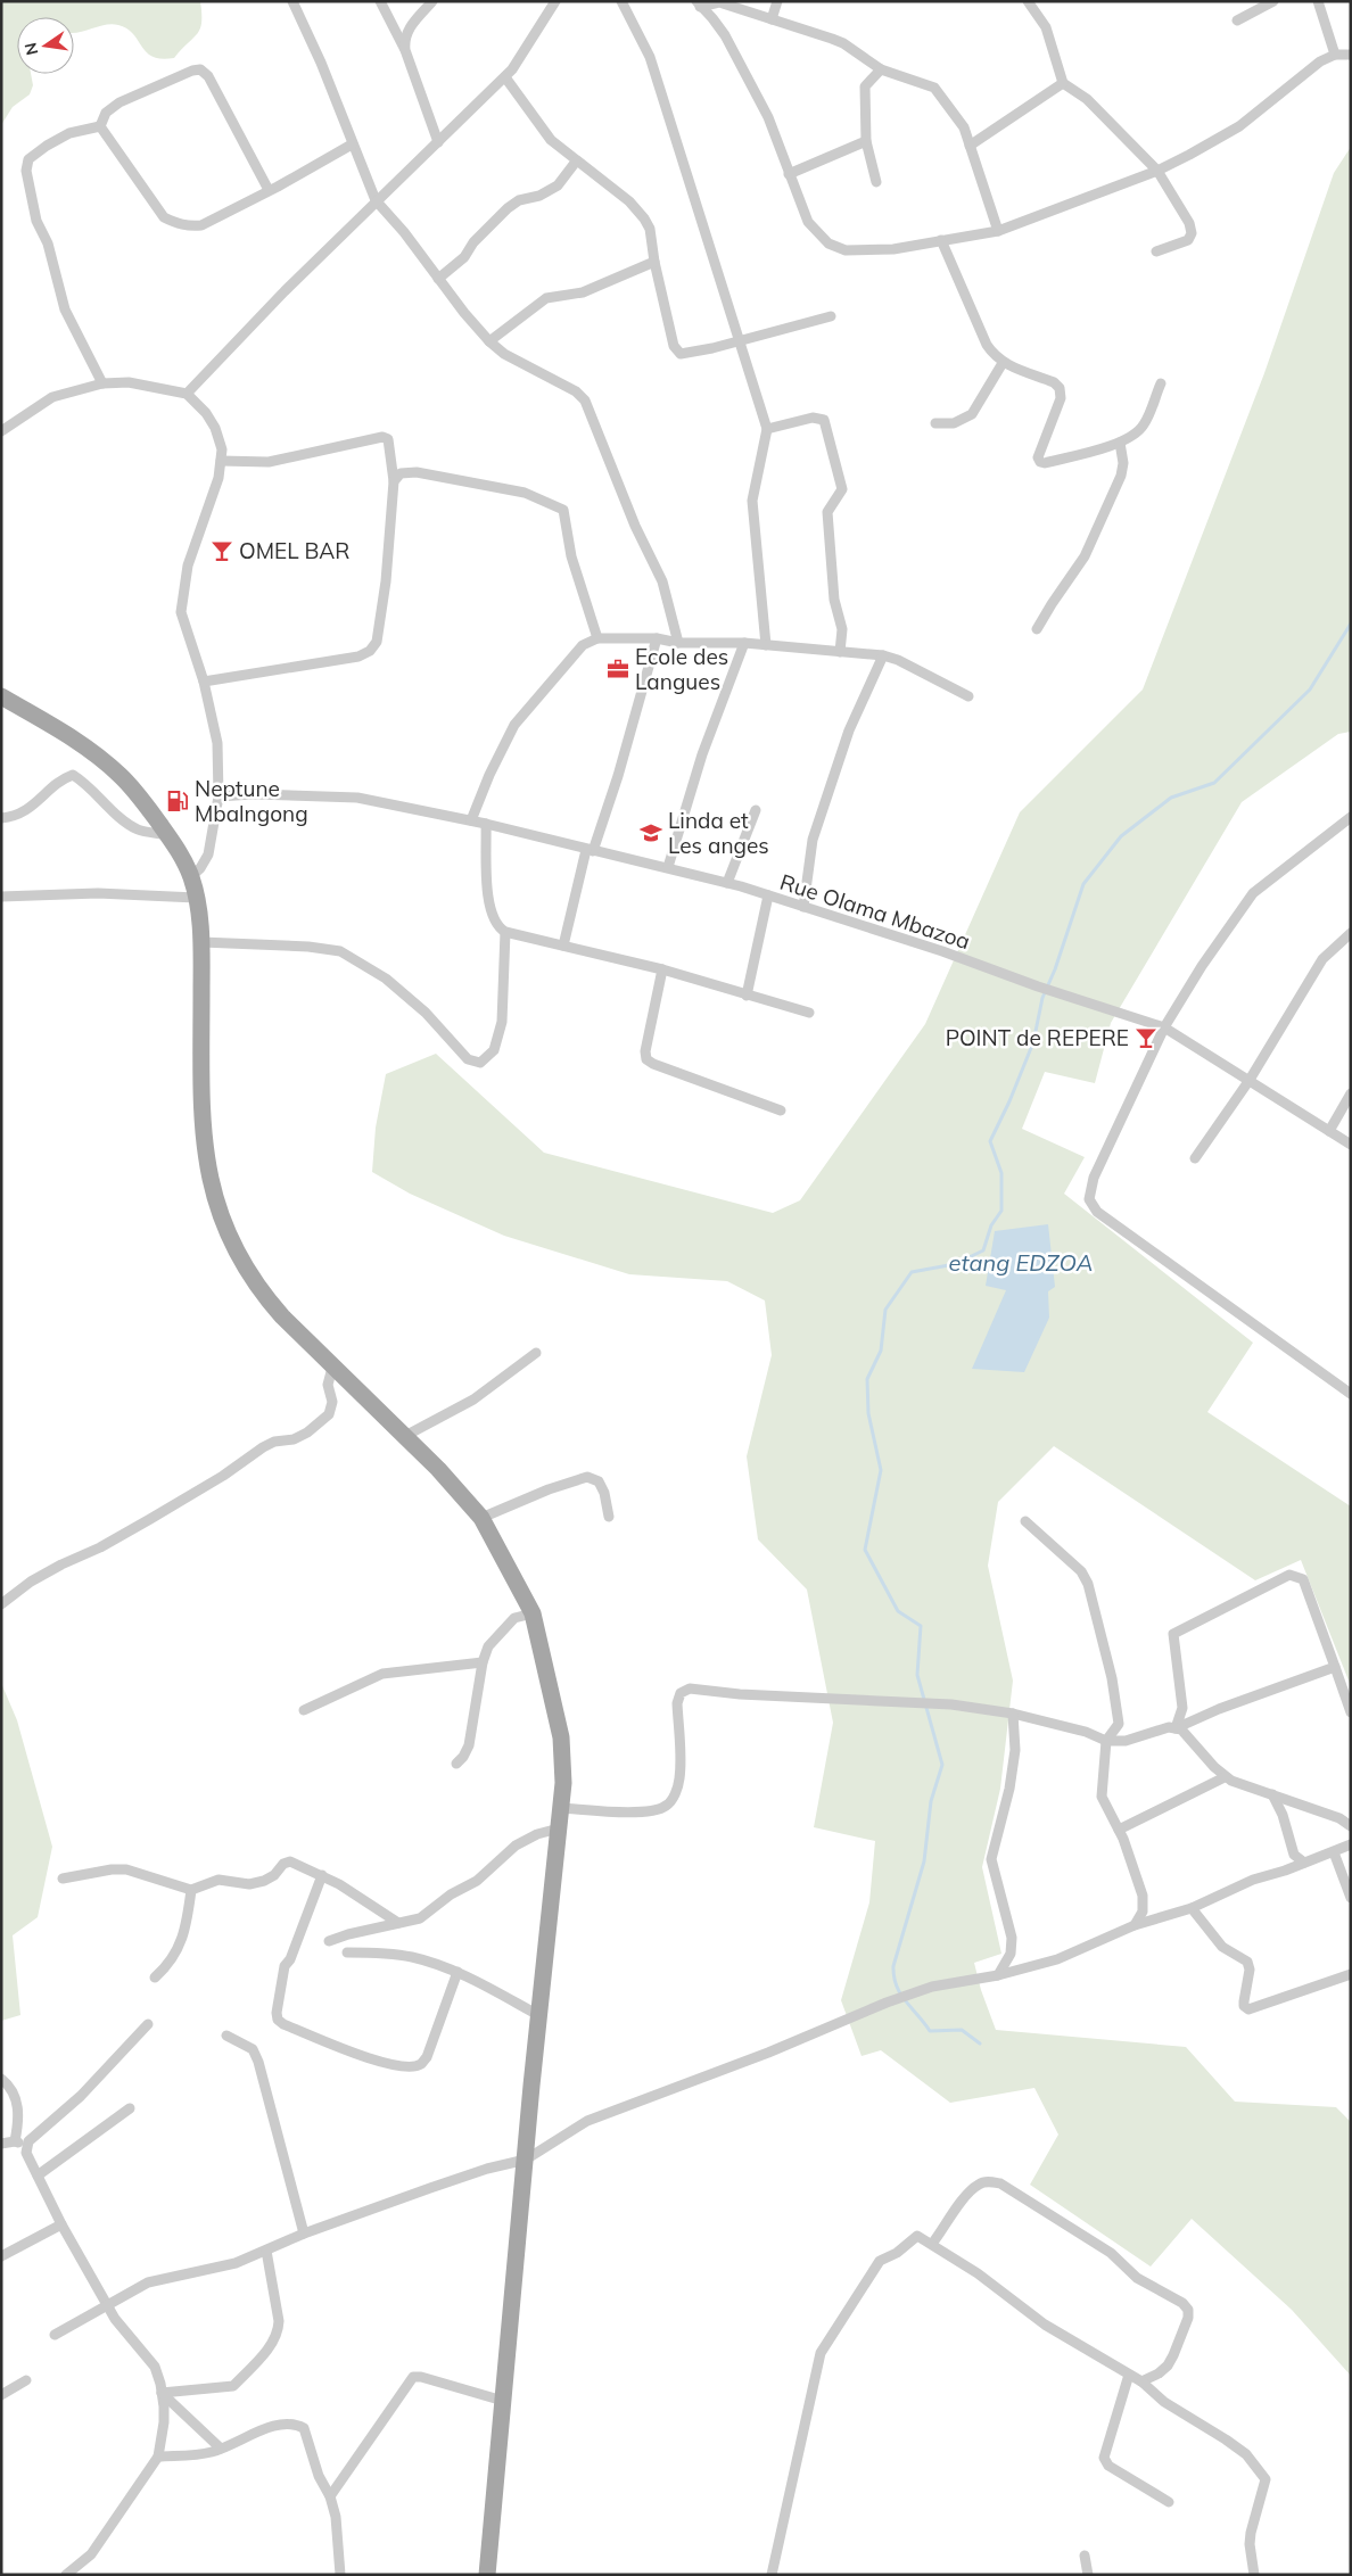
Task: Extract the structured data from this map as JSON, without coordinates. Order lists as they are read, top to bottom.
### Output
{
  "streets": {
    "street": ["Rue Olama Mbazoa"]
  },
  "water": ["etang EDZOA"],
  "places": {
    "bar": ["OMEL BAR", "POINT de REPERE"],
    "office": ["Ecole des Langues"],
    "fuel station": ["Neptune Mbalngong"],
    "school or university": ["Linda et Les anges"]
  },
  "north": "left"
}
